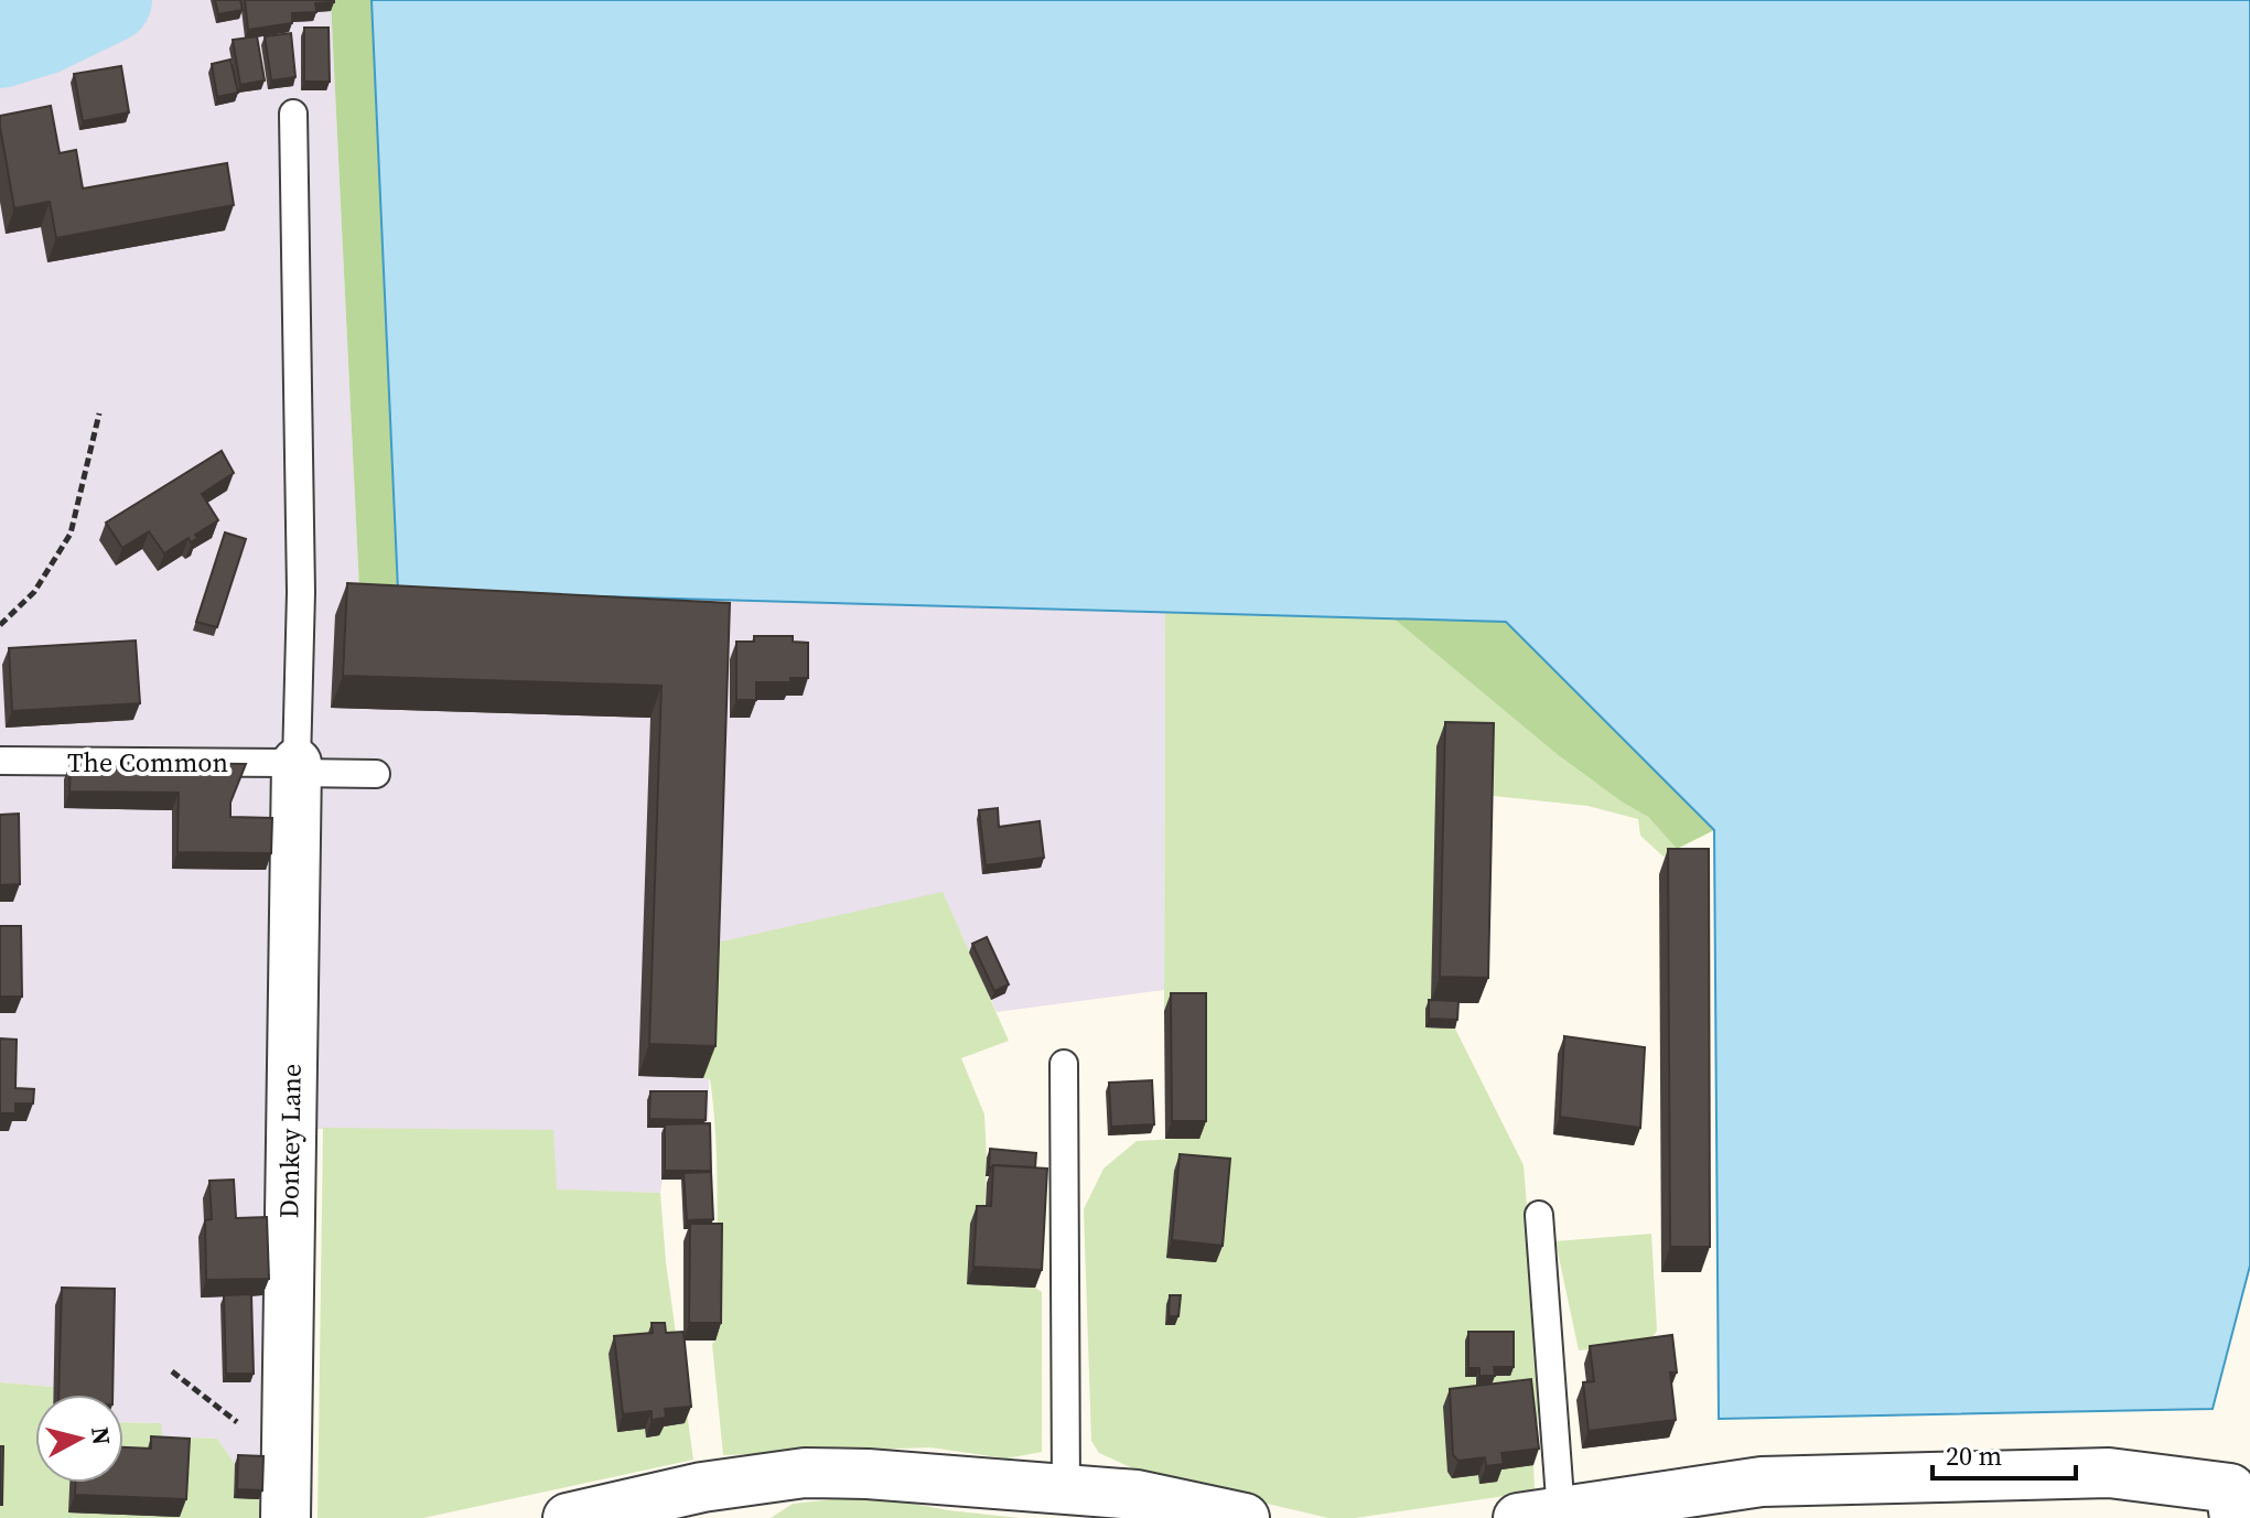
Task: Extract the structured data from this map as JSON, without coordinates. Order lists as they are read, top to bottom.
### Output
{
  "streets": {
    "street": ["Donkey Lane"],
    "lane": ["The Common"]
  },
  "crossings": [
    ["The Common", "Donkey Lane"]
  ],
  "scale_bar": "20 m",
  "north": "right"
}
